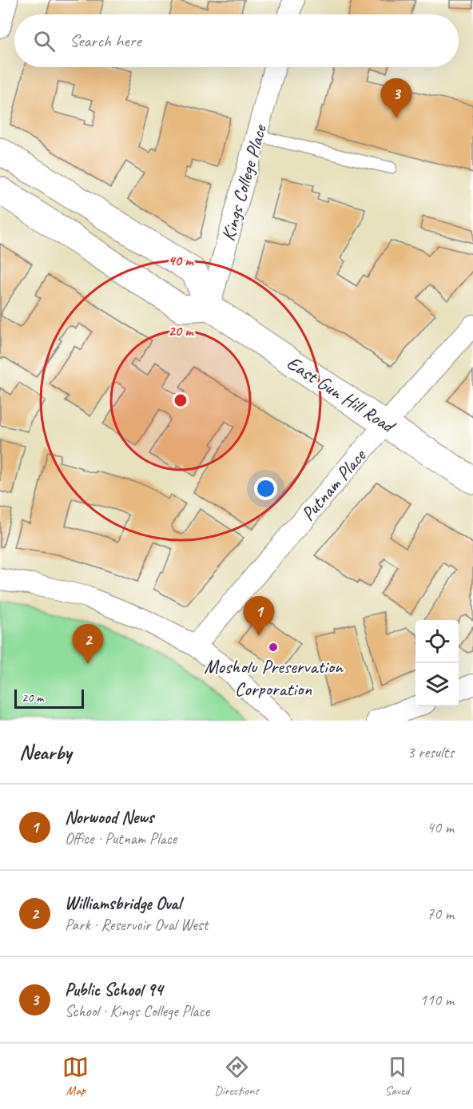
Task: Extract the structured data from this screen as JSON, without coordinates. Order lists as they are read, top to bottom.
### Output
{
  "streets": {
    "main road": ["East Gun Hill Road"],
    "street": ["Kings College Place", "Putnam Place"]
  },
  "crossings": [
    ["Kings College Place", "East Gun Hill Road"],
    ["East Gun Hill Road", "Putnam Place"]
  ],
  "places": ["Mosholu Preservation Corporation"],
  "scale_bar": "20 m",
  "page": {
    "search": "Search here",
    "pins": ["3", "1", "2"],
    "scale": "20 m",
    "heading": ["Nearby", "3 results"],
    "list": [
      {
        "mark": "1",
        "name": "Norwood News",
        "note": "Office · Putnam Place",
        "value": "40 m"
      },
      {
        "mark": "2",
        "name": "Williamsbridge Oval",
        "note": "Park · Reservoir Oval West",
        "value": "70 m"
      },
      {
        "mark": "3",
        "name": "Public School 94",
        "note": "School · Kings College Place",
        "value": "110 m"
      }
    ],
    "nav": ["Map", "Directions", "Saved"]
  },
  "rings": ["40 m", "20 m"]
}
